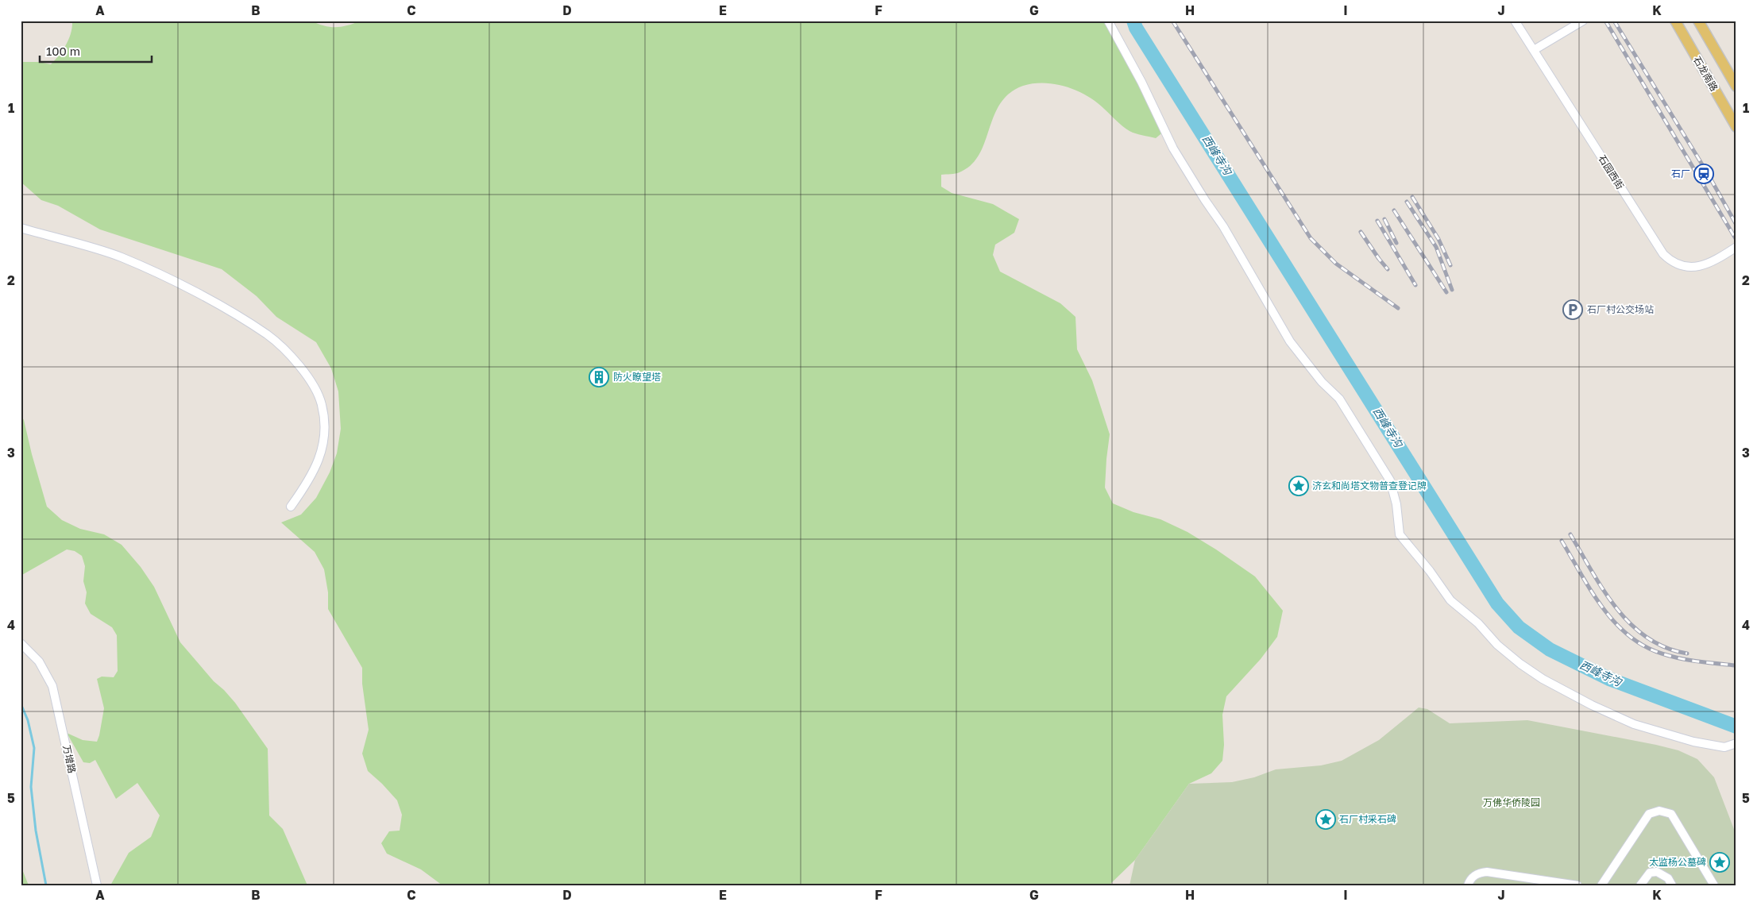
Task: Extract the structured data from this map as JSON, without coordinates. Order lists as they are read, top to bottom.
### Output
{
  "streets": {
    "main road": ["石龙南路"],
    "street": ["石园西街", "万增路"]
  },
  "water": ["西峰寺沟"],
  "parks": ["万佛华侨陵园"],
  "places": {
    "station": ["石厂"],
    "parking": ["石厂村公交场站"],
    "building": ["防火瞭望塔"],
    "place": ["济玄和尚塔文物普查登记牌", "石厂村采石碑", "太监杨公墓碑"]
  },
  "scale_bar": "100 m",
  "grid": {
    "columns": [
      "A",
      "B",
      "C",
      "D",
      "E",
      "F",
      "G",
      "H",
      "I",
      "J",
      "K"
    ],
    "rows": [
      "1",
      "2",
      "3",
      "4",
      "5"
    ]
  }
}
